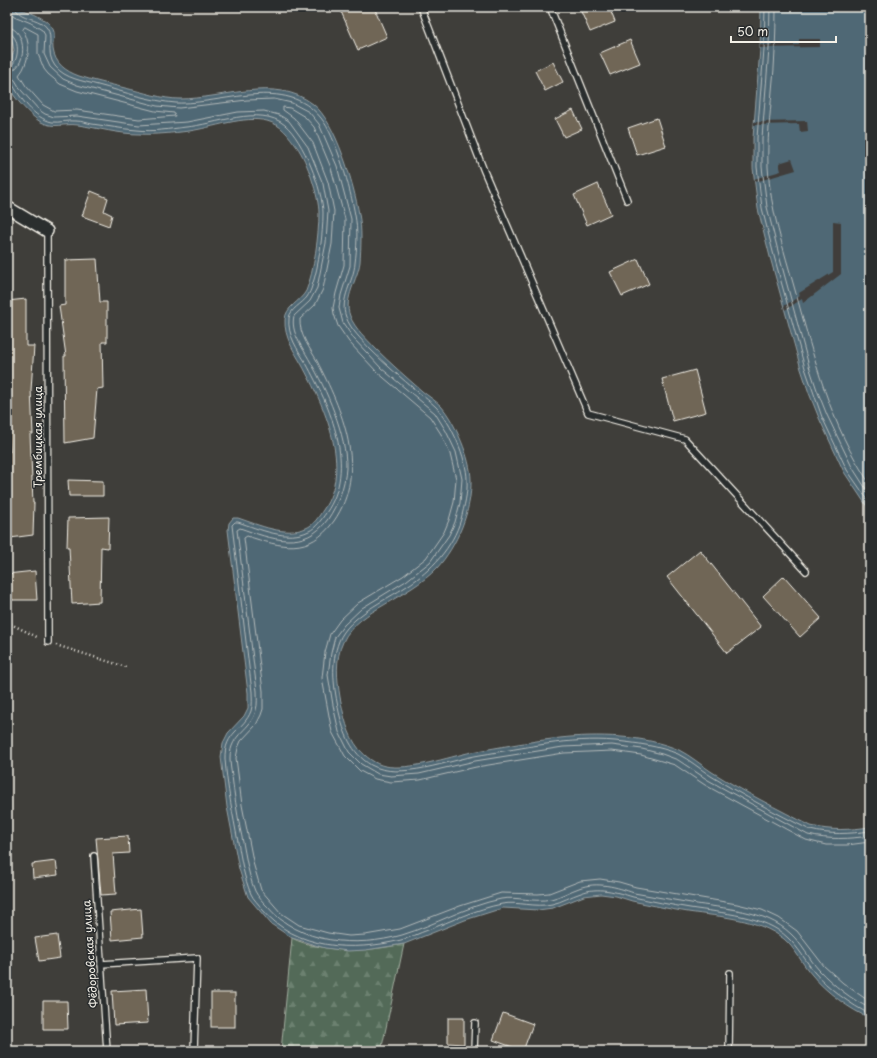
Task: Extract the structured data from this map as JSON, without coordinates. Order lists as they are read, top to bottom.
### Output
{
  "streets": {
    "lane": ["Трембицкая улица", "Фёдоровская улица"]
  },
  "scale_bar": "50 m"
}
